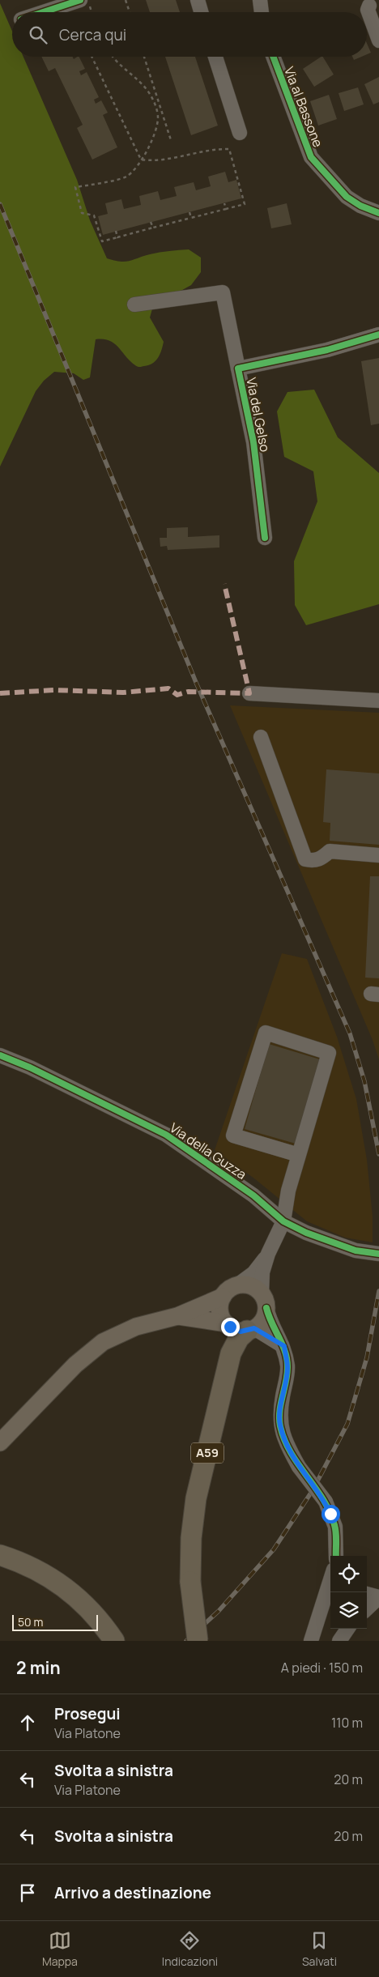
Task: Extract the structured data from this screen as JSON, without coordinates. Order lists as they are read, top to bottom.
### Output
{
  "streets": {
    "highway": ["A59"],
    "street": ["Via al Bassone", "Via del Gelso", "Via della Guzza"]
  },
  "scale_bar": "50 m",
  "page": {
    "search": "Cerca qui",
    "scale": "50 m",
    "heading": ["2 min", "A piedi · 150 m"],
    "list": [
      ["Prosegui", "Via Platone", "110 m"],
      ["Svolta a sinistra", "Via Platone", "20 m"],
      ["Svolta a sinistra", "20 m"],
      "Arrivo a destinazione"
    ],
    "nav": ["Mappa", "Indicazioni", "Salvati"]
  }
}
